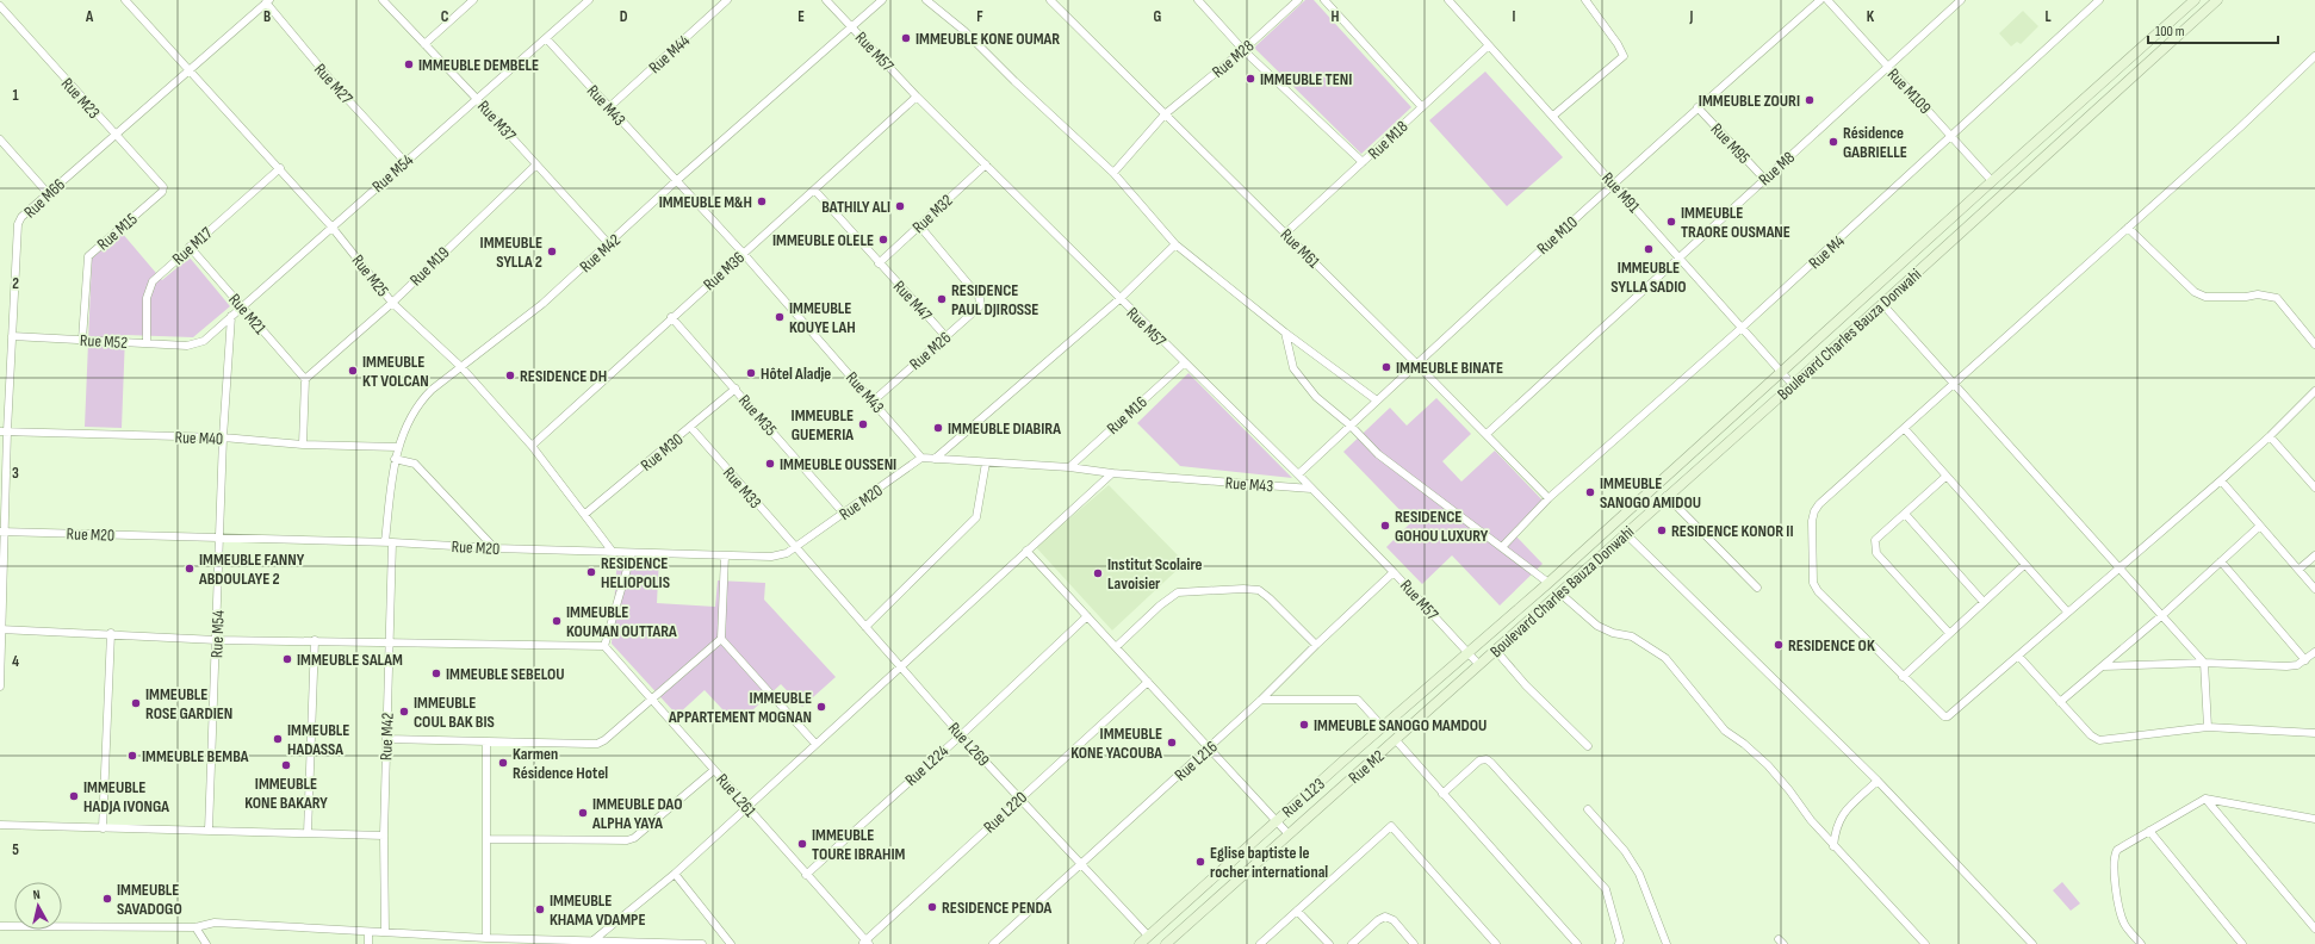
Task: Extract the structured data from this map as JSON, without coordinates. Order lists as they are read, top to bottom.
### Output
{
  "streets": {
    "main road": ["Boulevard Charles Bauza Donwahi", "Rue M2", "Rue L123"],
    "street": [
      "Rue M57",
      "Rue M44",
      "Rue M28",
      "Rue M27",
      "Rue M109",
      "Rue M23",
      "Rue M43",
      "Rue M37",
      "Rue M18",
      "Rue M95",
      "Rue M8",
      "Rue M54",
      "Rue M91",
      "Rue M66",
      "Rue M32",
      "Rue M15",
      "Rue M10",
      "Rue M17",
      "Rue M61",
      "Rue M4",
      "Rue M42",
      "Rue M19",
      "Rue M36",
      "Rue M25",
      "Rue M47",
      "Rue M21",
      "Rue M52",
      "Rue M26",
      "Rue M35",
      "Rue M16",
      "Rue M40",
      "Rue M30",
      "Rue M33",
      "Rue M20",
      "Rue L269",
      "Rue L216",
      "Rue L224",
      "Rue L261",
      "Rue L220"
    ]
  },
  "crossings": [
    ["Rue M57", "Rue M43"],
    ["Rue M57", "Rue M32"],
    ["Rue M57", "Rue M10"],
    ["Rue M57", "Rue M42"],
    ["Rue M57", "Rue M36"],
    ["Rue M57", "Boulevard Charles Bauza Donwahi"],
    ["Rue M57", "Rue M16"],
    ["Rue M57", "Rue L216"],
    ["Rue M57", "Rue M2"],
    ["Rue M57", "Rue L123"],
    ["Rue M44", "Rue M43"],
    ["Rue M28", "Rue M61"],
    ["Rue M27", "Rue M54"],
    ["Rue M27", "Rue M66"],
    ["Rue M109", "Rue M8"],
    ["Rue M109", "Rue M4"],
    ["Rue M109", "Boulevard Charles Bauza Donwahi"],
    ["Rue M23", "Rue M66"],
    ["Rue M23", "Rue M15"],
    ["Rue M43", "Rue M54"],
    ["Rue M43", "Rue M42"],
    ["Rue M43", "Rue M36"],
    ["Rue M43", "Rue M26"],
    ["Rue M43", "Rue M16"],
    ["Rue M43", "Rue M20"],
    ["Rue M37", "Rue M54"],
    ["Rue M37", "Rue M42"],
    ["Rue M37", "Rue M19"],
    ["Rue M18", "Rue M91"],
    ["Rue M18", "Rue M61"],
    ["Rue M95", "Rue M8"],
    ["Rue M95", "Rue M10"],
    ["Rue M8", "Rue M91"],
    ["Rue M8", "Rue M61"],
    ["Rue M54", "Rue M25"],
    ["Rue M54", "Rue M21"],
    ["Rue M54", "Rue M52"],
    ["Rue M54", "Rue M40"],
    ["Rue M54", "Rue M20"],
    ["Rue M91", "Rue M10"],
    ["Rue M91", "Rue M4"],
    ["Rue M91", "Boulevard Charles Bauza Donwahi"],
    ["Rue M66", "Rue M25"],
    ["Rue M66", "Rue M52"],
    ["Rue M66", "Rue M40"],
    ["Rue M66", "Rue M20"],
    ["Rue M32", "Rue M47"],
    ["Rue M32", "Rue M26"],
    ["Rue M15", "Rue M52"],
    ["Rue M10", "Rue M61"],
    ["Rue M17", "Rue M25"],
    ["Rue M17", "Rue M21"],
    ["Rue M17", "Rue M52"],
    ["Rue M61", "Rue M4"],
    ["Rue M42", "Rue M25"],
    ["Rue M42", "Rue M40"],
    ["Rue M42", "Rue M20"],
    ["Rue M19", "Rue M25"],
    ["Rue M19", "Rue M21"],
    ["Rue M36", "Rue M25"],
    ["Rue M36", "Rue M47"],
    ["Rue M36", "Rue M35"],
    ["Rue M25", "Rue M30"],
    ["Rue M25", "Rue M20"],
    ["Rue M47", "Rue M26"],
    ["Boulevard Charles Bauza Donwahi", "Rue M2"],
    ["Boulevard Charles Bauza Donwahi", "Rue L123"],
    ["Rue M35", "Rue M30"],
    ["Rue M35", "Rue M20"],
    ["Rue M30", "Rue M33"],
    ["Rue M33", "Rue M20"],
    ["Rue M33", "Rue L269"],
    ["Rue M20", "Rue L269"],
    ["Rue L269", "Rue L216"],
    ["Rue L269", "Rue L224"],
    ["Rue L269", "Rue L123"],
    ["Rue L269", "Rue L220"],
    ["Rue L224", "Rue L261"],
    ["Rue L261", "Rue L220"]
  ],
  "places": [
    "IMMEUBLE KONE OUMAR",
    "IMMEUBLE DEMBELE",
    "IMMEUBLE TENI",
    "IMMEUBLE ZOURI",
    "Résidence GABRIELLE",
    "IMMEUBLE M&H",
    "BATHILY ALI",
    "IMMEUBLE TRAORE OUSMANE",
    "IMMEUBLE OLELE",
    "IMMEUBLE SYLLA SADIO",
    "IMMEUBLE SYLLA 2",
    "RESIDENCE PAUL DJIROSSE",
    "IMMEUBLE KOUYE LAH",
    "IMMEUBLE BINATE",
    "IMMEUBLE KT VOLCAN",
    "Hôtel Aladje",
    "RESIDENCE DH",
    "IMMEUBLE GUEMERIA",
    "IMMEUBLE DIABIRA",
    "IMMEUBLE OUSSENI",
    "IMMEUBLE SANOGO AMIDOU",
    "RESIDENCE GOHOU LUXURY",
    "RESIDENCE KONOR II",
    "IMMEUBLE FANNY ABDOULAYE 2",
    "RESIDENCE HELIOPOLIS",
    "Institut Scolaire Lavoisier",
    "IMMEUBLE KOUMAN OUTTARA",
    "RESIDENCE OK",
    "IMMEUBLE SALAM",
    "IMMEUBLE SEBELOU",
    "IMMEUBLE ROSE GARDIEN",
    "IMMEUBLE APPARTEMENT MOGNAN",
    "IMMEUBLE COUL BAK BIS",
    "IMMEUBLE SANOGO MAMDOU",
    "IMMEUBLE HADASSA",
    "IMMEUBLE KONE YACOUBA",
    "IMMEUBLE BEMBA",
    "Karmen Résidence Hotel",
    "IMMEUBLE KONE BAKARY",
    "IMMEUBLE HADJA IVONGA",
    "IMMEUBLE DAO ALPHA YAYA",
    "IMMEUBLE TOURE IBRAHIM",
    "Eglise baptiste le rocher international",
    "IMMEUBLE SAVADOGO",
    "RESIDENCE PENDA",
    "IMMEUBLE KHAMA VDAMPE"
  ],
  "scale_bar": "100 m",
  "north": "top",
  "grid": {
    "columns": [
      "A",
      "B",
      "C",
      "D",
      "E",
      "F",
      "G",
      "H",
      "I",
      "J",
      "K",
      "L"
    ],
    "rows": [
      "1",
      "2",
      "3",
      "4",
      "5"
    ]
  }
}
